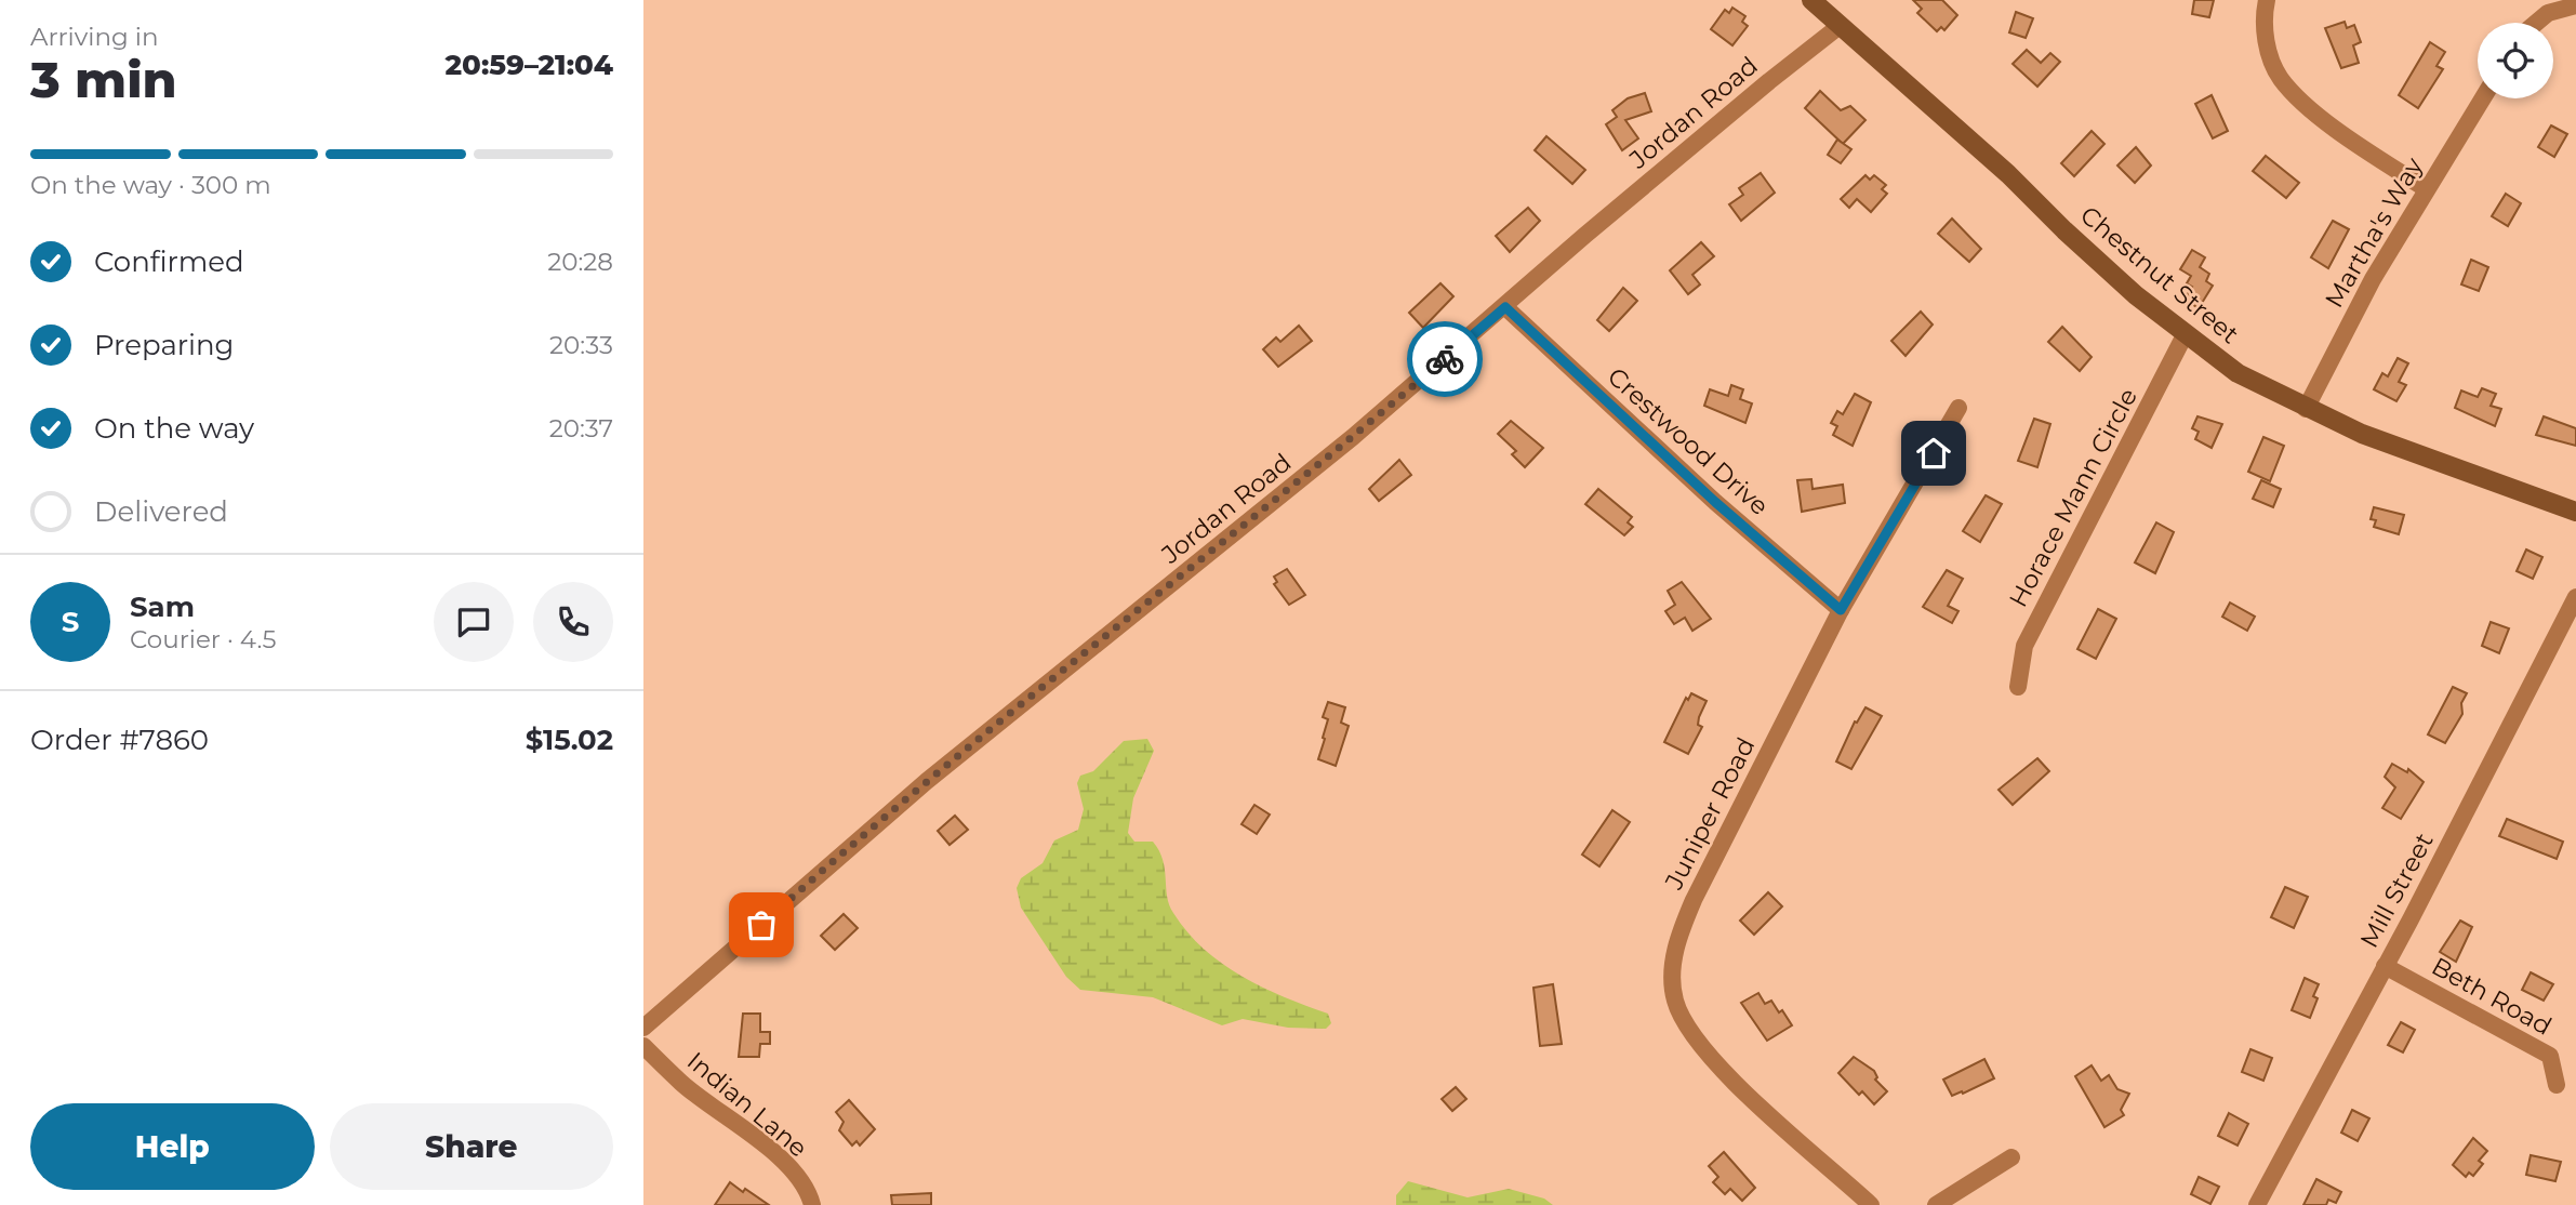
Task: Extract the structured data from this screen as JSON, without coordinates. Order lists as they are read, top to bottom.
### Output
{
  "streets": {
    "main road": ["Chestnut Street"],
    "street": [
      "Jordan Road",
      "Martha's Way",
      "Crestwood Drive",
      "Horace Mann Circle",
      "Juniper Road",
      "Mill Street",
      "Beth Road",
      "Indian Lane"
    ]
  },
  "crossings": [
    ["Jordan Road", "Chestnut Street"],
    ["Jordan Road", "Crestwood Drive"],
    ["Martha's Way", "Chestnut Street"],
    ["Chestnut Street", "Horace Mann Circle"],
    ["Crestwood Drive", "Juniper Road"],
    ["Mill Street", "Beth Road"]
  ],
  "page": {
    "heading": ["3 min", "Arriving in", "20:59–21:04"],
    "panel": [
      "Sam",
      "Courier · 4.5",
      "Order #7860",
      "$15.02"
    ],
    "bar": "On the way · 300 m",
    "list": [
      ["Confirmed", "20:28"],
      ["Preparing", "20:33"],
      ["On the way", "20:37"],
      "Delivered"
    ],
    "round": "S",
    "buttons": ["Help", "Share"]
  }
}
